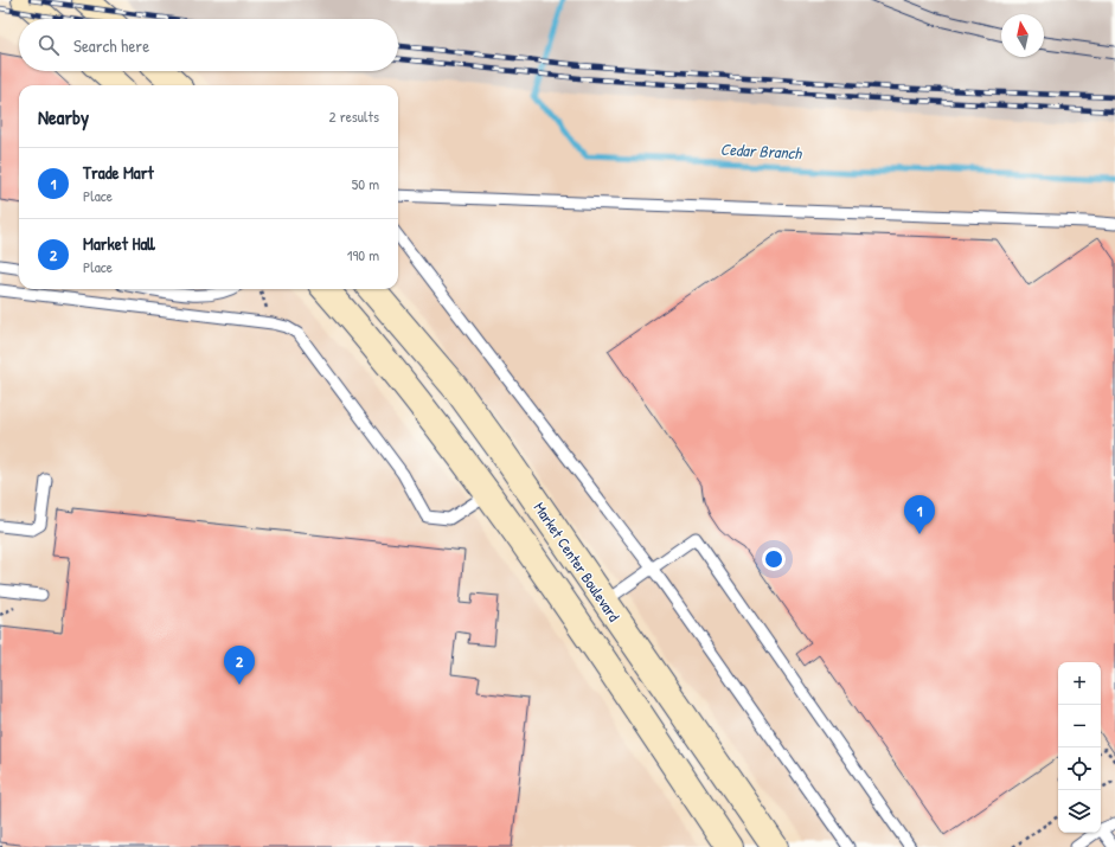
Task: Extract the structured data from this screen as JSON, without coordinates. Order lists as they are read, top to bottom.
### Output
{
  "streets": {
    "street": ["Market Center Boulevard"]
  },
  "water": ["Cedar Branch"],
  "north": "top",
  "page": {
    "search": "Search here",
    "heading": ["Nearby", "2 results"],
    "list": [
      {
        "mark": "1",
        "name": "Trade Mart",
        "note": "Place",
        "value": "50 m"
      },
      {
        "mark": "2",
        "name": "Market Hall",
        "note": "Place",
        "value": "190 m"
      }
    ],
    "pins": ["1", "2"],
    "map_buttons": ["+", "−"]
  }
}
